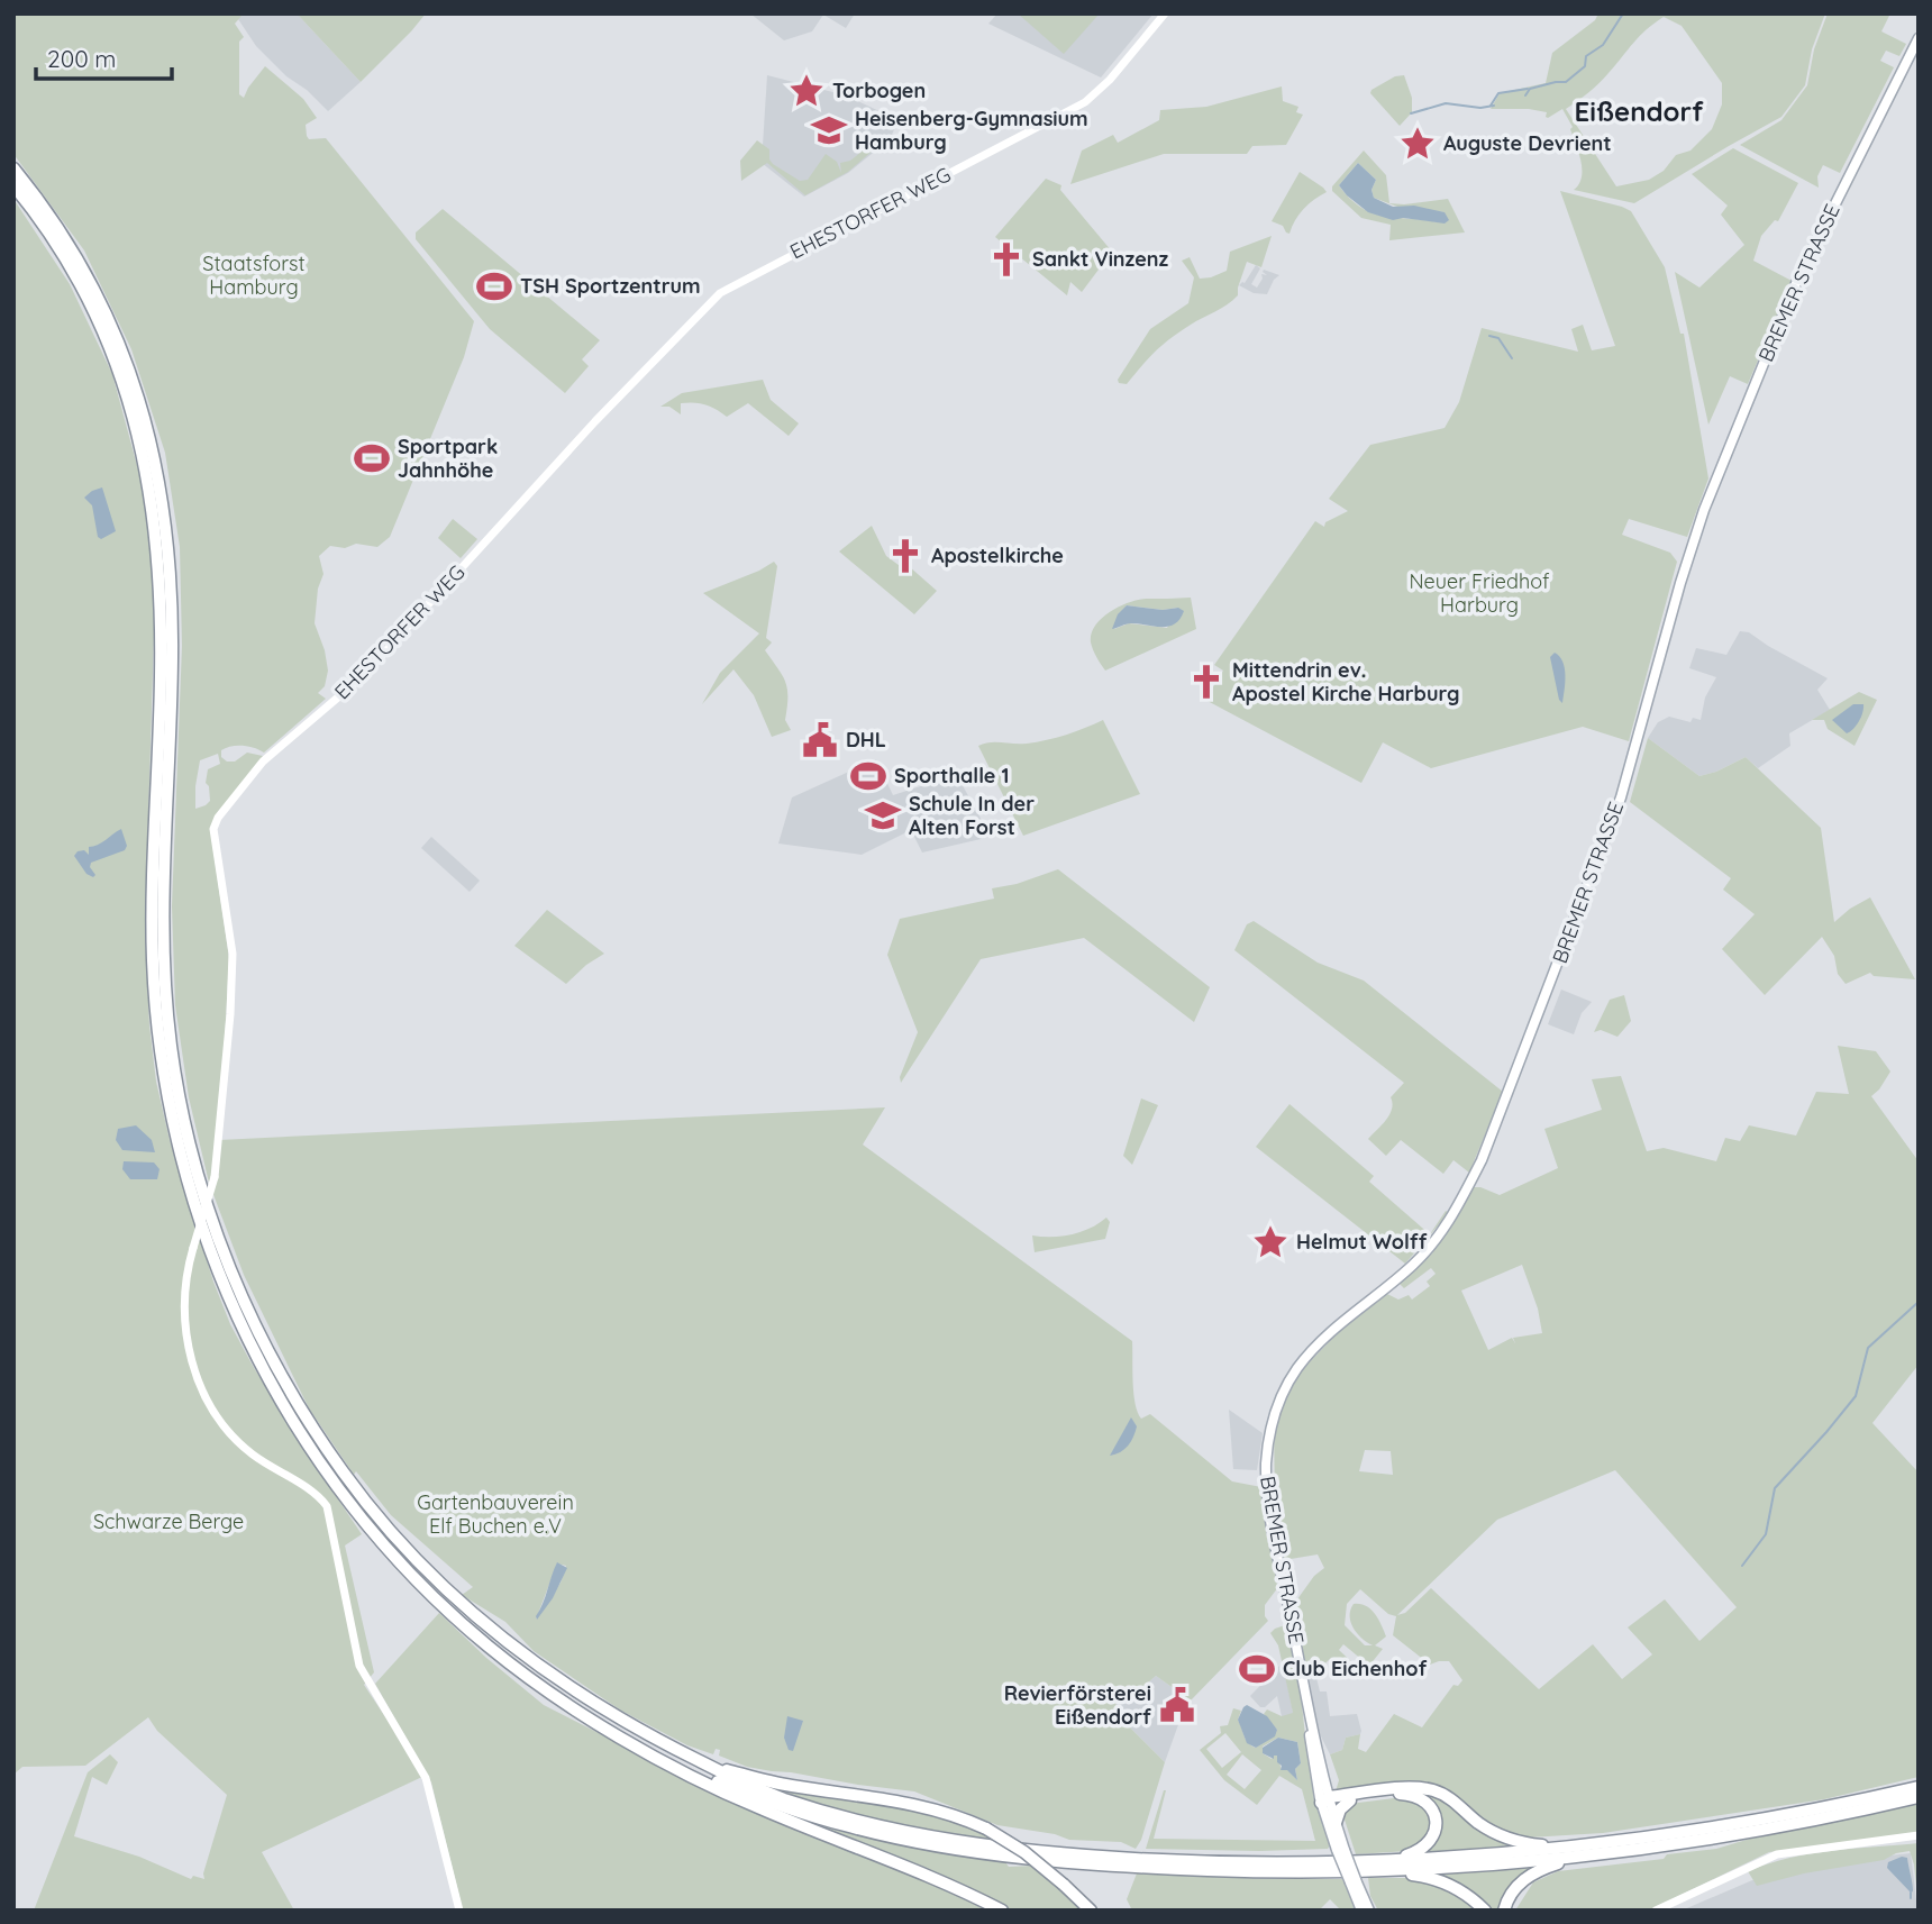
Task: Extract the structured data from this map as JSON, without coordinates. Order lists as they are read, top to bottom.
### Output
{
  "streets": {
    "main road": ["EHESTORFER WEG", "BREMER STRASSE"]
  },
  "districts": ["Eißendorf"],
  "parks": [
    "Staatsforst Hamburg",
    "Neuer Friedhof Harburg",
    "Gartenbauverein Elf Buchen e.V",
    "Schwarze Berge"
  ],
  "places": {
    "place": ["Torbogen", "Auguste Devrient", "Helmut Wolff"],
    "school or university": ["Heisenberg-Gymnasium Hamburg", "Schule In der Alten Forst"],
    "church": ["Sankt Vinzenz", "Apostelkirche", "Mittendrin ev. Apostel Kirche Harburg"],
    "sports": [
      "TSH Sportzentrum",
      "Sportpark Jahnhöhe",
      "Sporthalle 1",
      "Club Eichenhof"
    ],
    "public building": ["DHL", "Revierförsterei Eißendorf"]
  },
  "scale_bar": "200 m"
}
